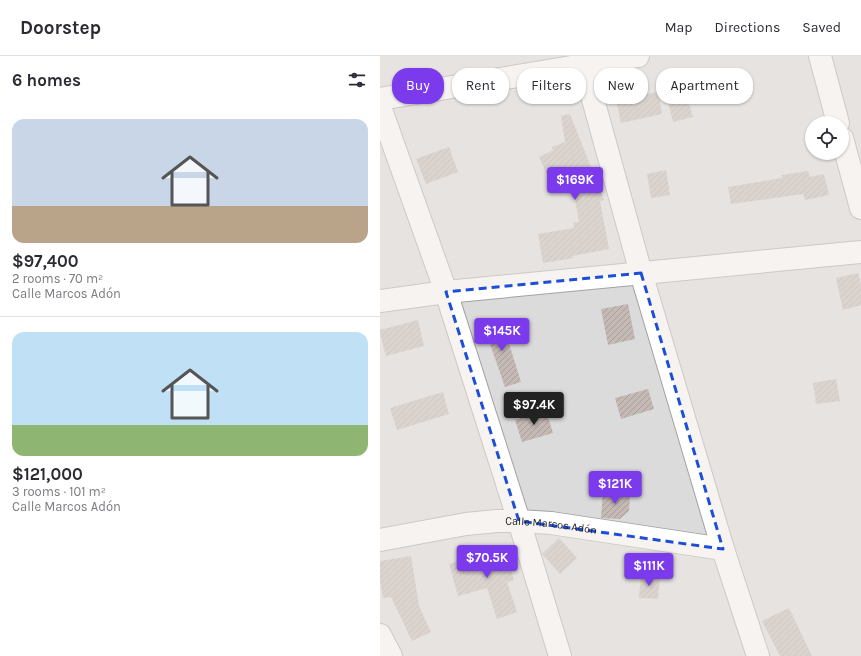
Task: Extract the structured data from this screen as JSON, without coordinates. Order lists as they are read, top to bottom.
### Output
{
  "streets": {
    "street": ["Calle Marcos Adón"]
  },
  "page": {
    "header": "Doorstep",
    "nav": ["Map", "Directions", "Saved"],
    "heading": "6 homes",
    "chip": [
      "Buy",
      "Rent",
      "Filters",
      "New",
      "Apartment"
    ],
    "list": [
      {
        "name": "$97,400",
        "note": "2 rooms · 70 m² · Calle Marcos Adón"
      },
      {
        "name": "$121,000",
        "note": "3 rooms · 101 m² · Calle Marcos Adón"
      }
    ],
    "price": [
      "$169K",
      "$145K",
      "$97.4K",
      "$121K",
      "$70.5K",
      "$111K"
    ]
  }
}
